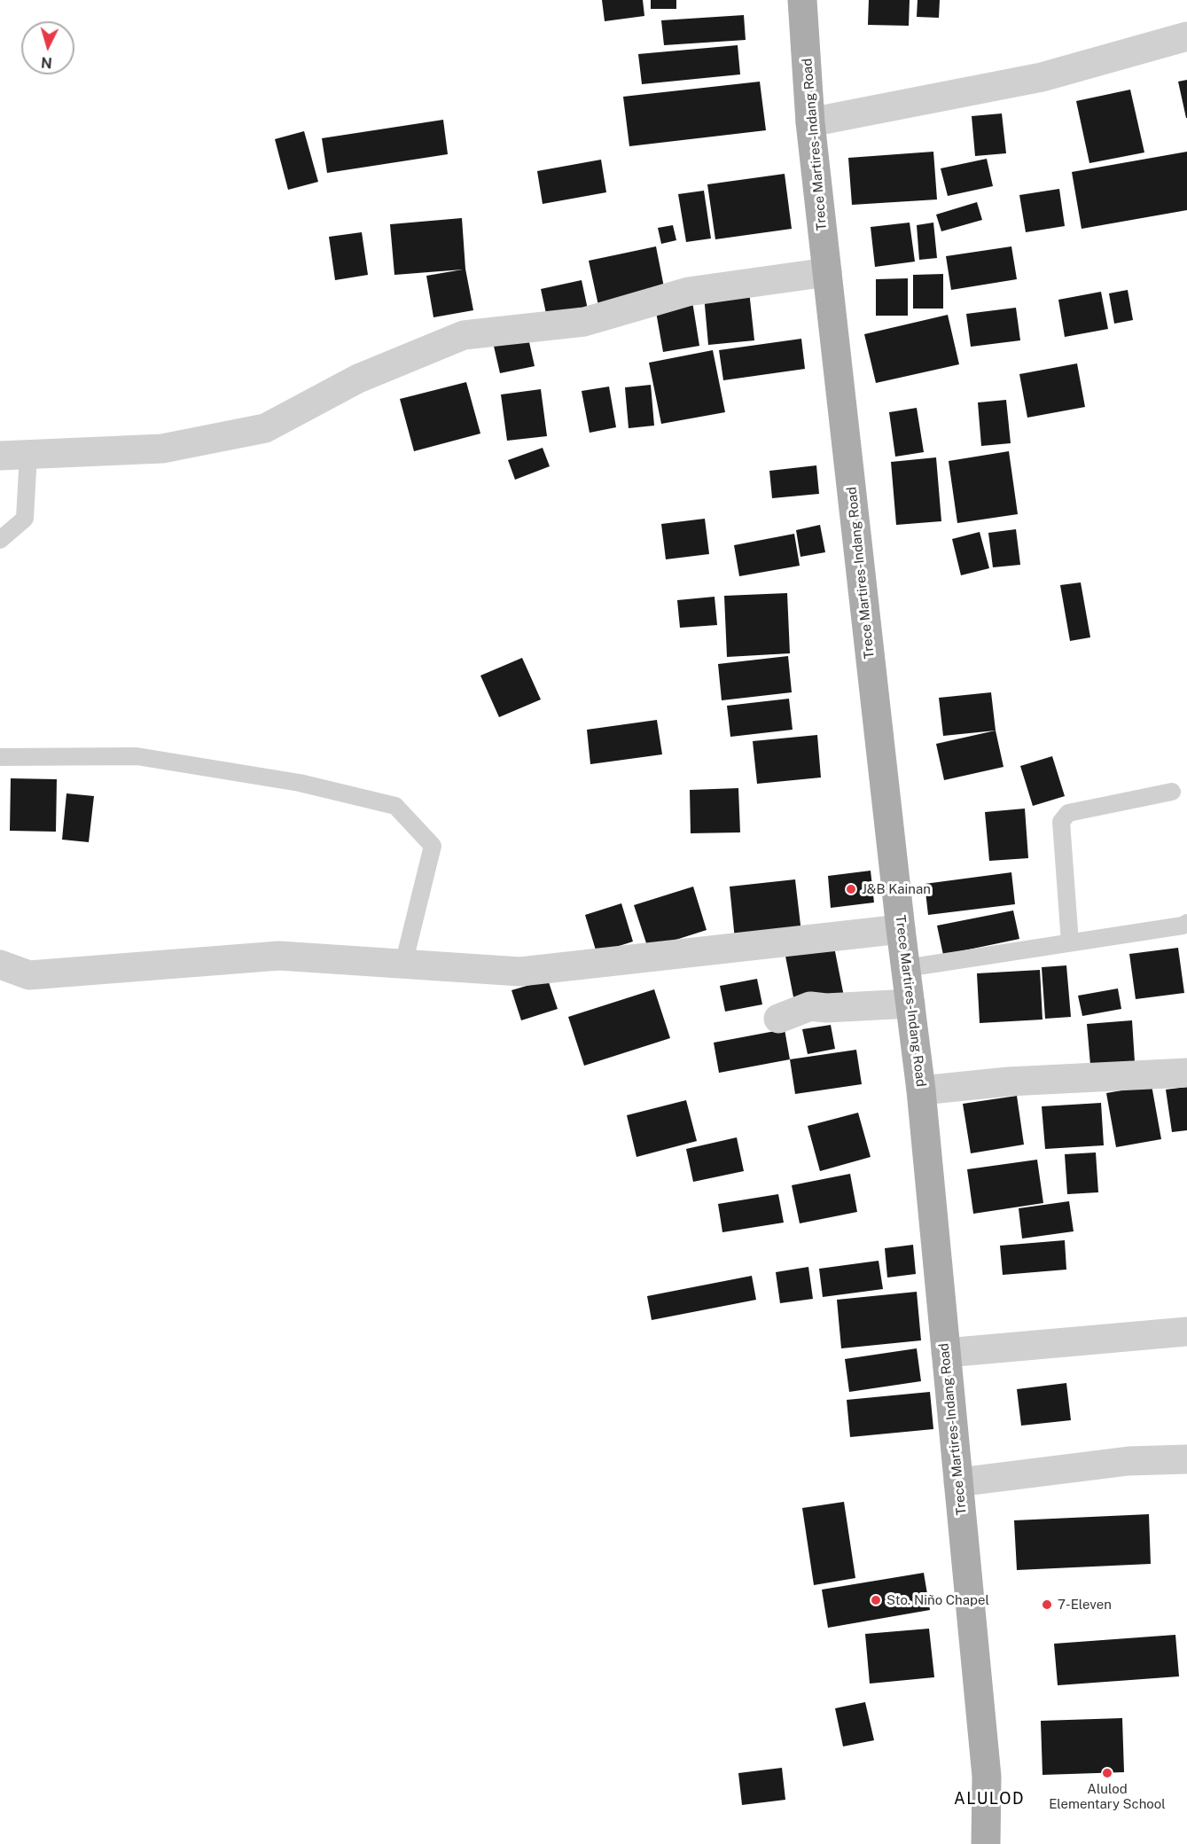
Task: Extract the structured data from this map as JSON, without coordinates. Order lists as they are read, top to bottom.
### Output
{
  "streets": {
    "main road": ["Trece Martires-Indang Road"]
  },
  "districts": ["ALULOD"],
  "places": [
    "J&B Kainan",
    "Sto. Niño Chapel",
    "7-Eleven",
    "Alulod Elementary School"
  ],
  "north": "bottom"
}
